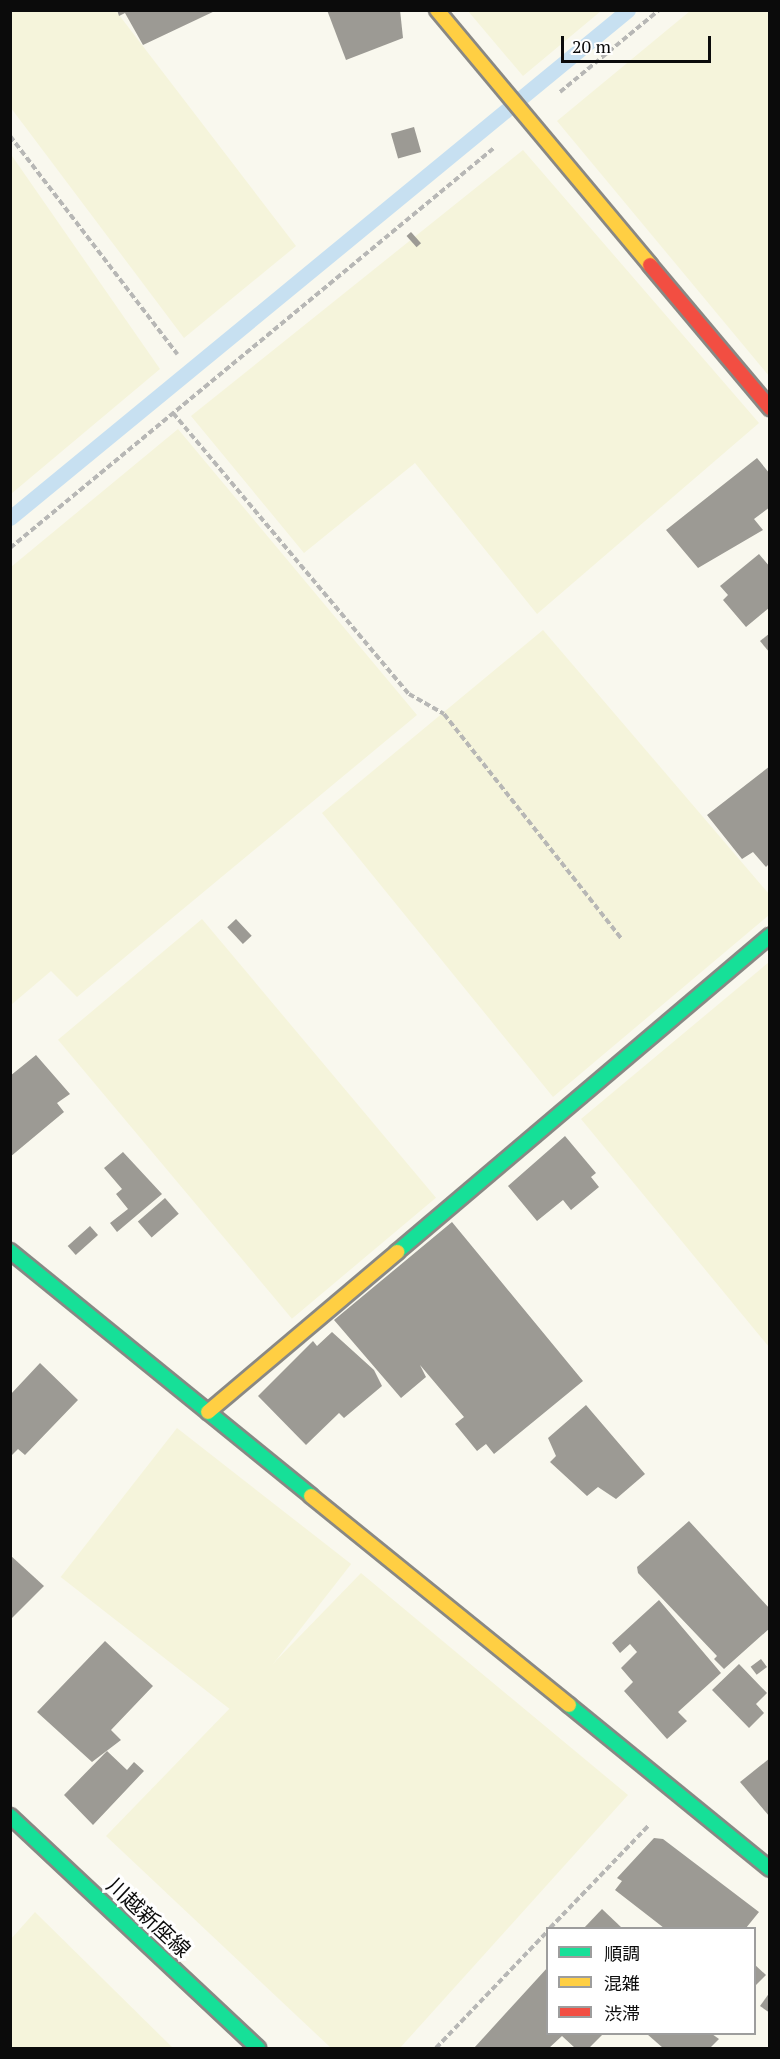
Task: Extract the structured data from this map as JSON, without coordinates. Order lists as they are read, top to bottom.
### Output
{
  "streets": {
    "street": ["川越新座線"]
  },
  "legend": ["順調", "混雑", "渋滞"],
  "scale_bar": "20 m"
}
